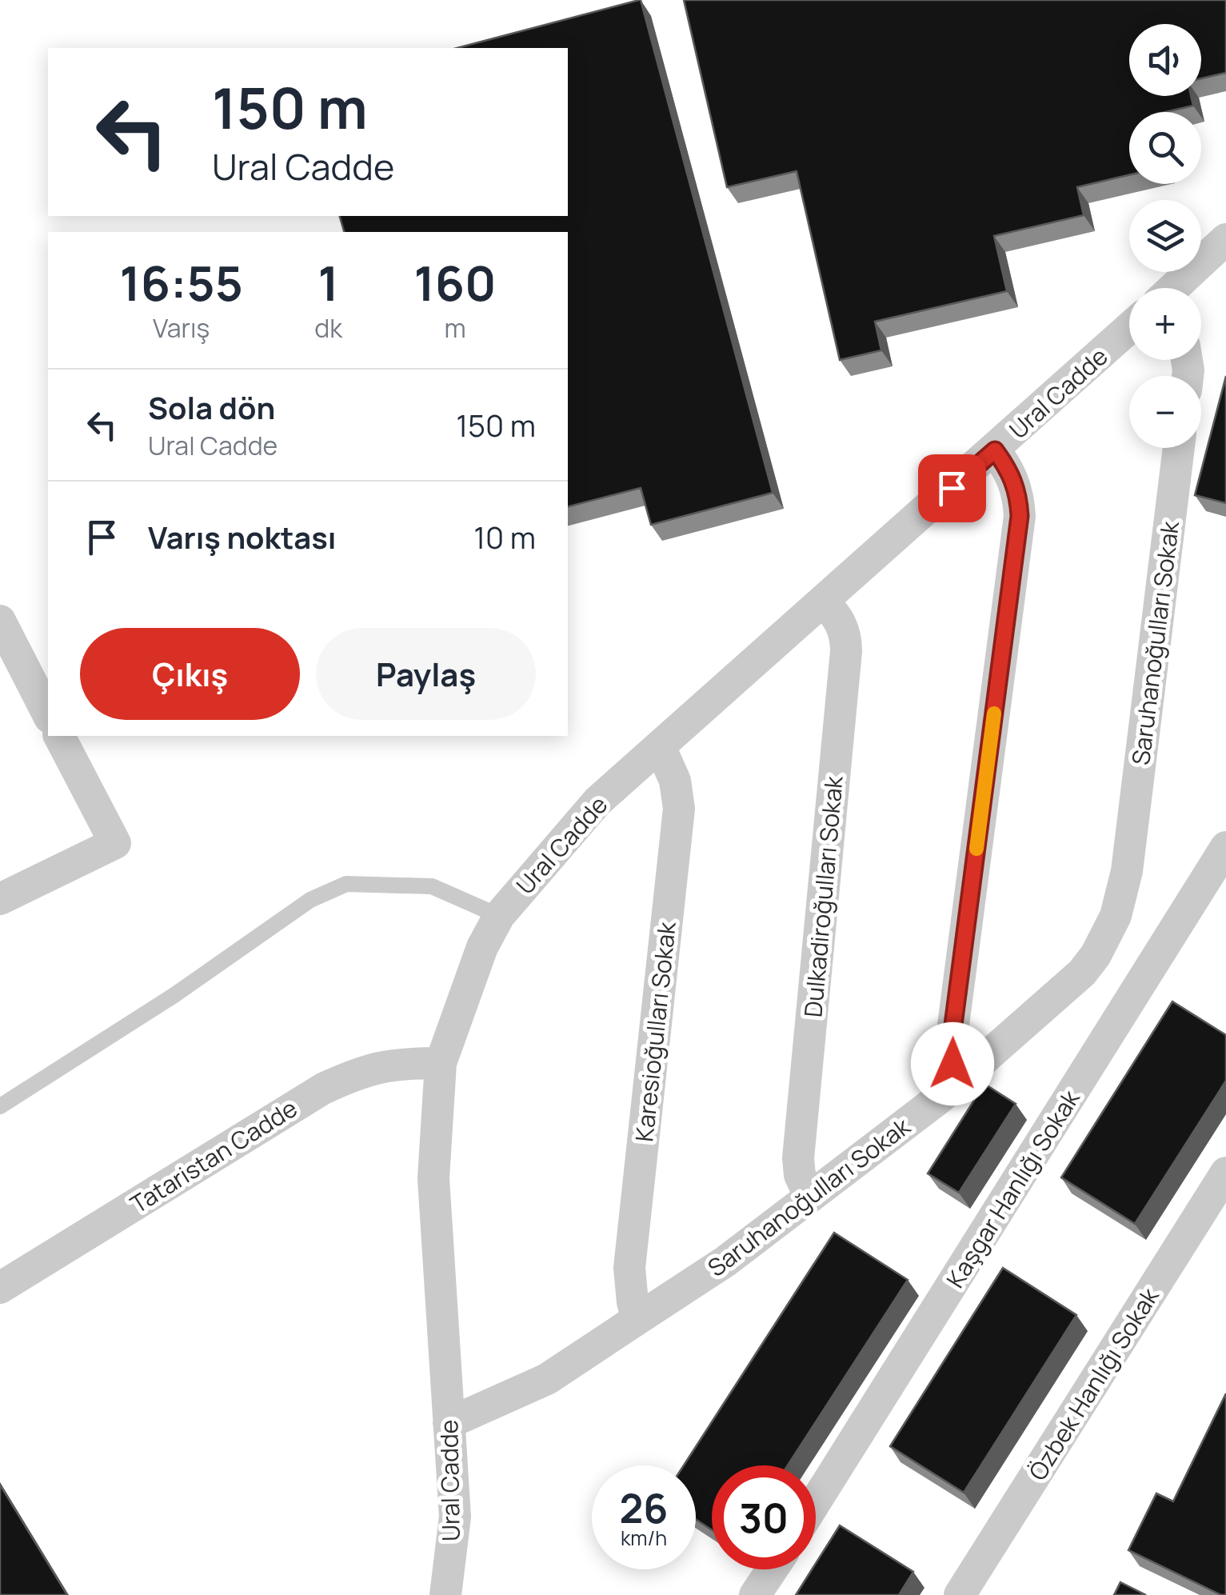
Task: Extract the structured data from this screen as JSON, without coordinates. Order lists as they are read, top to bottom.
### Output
{
  "streets": {
    "street": [
      "Ural Cadde",
      "Saruhanoğulları Sokak",
      "Dulkadiroğulları Sokak",
      "Karesioğulları Sokak",
      "Tataristan Cadde",
      "Kaşgar Hanlığı Sokak",
      "Özbek Hanlığı Sokak"
    ]
  },
  "crossings": [
    ["Ural Cadde", "Saruhanoğulları Sokak"],
    ["Ural Cadde", "Dulkadiroğulları Sokak"],
    ["Ural Cadde", "Karesioğulları Sokak"],
    ["Ural Cadde", "Tataristan Cadde"],
    ["Saruhanoğulları Sokak", "Dulkadiroğulları Sokak"],
    ["Saruhanoğulları Sokak", "Karesioğulları Sokak"]
  ],
  "page": {
    "map_buttons": ["+", "−"],
    "turn": ["150 m", "Ural Cadde"],
    "eta": [
      "16:55",
      "Varış",
      "1",
      "dk",
      "160",
      "m"
    ],
    "list": [
      {
        "name": "Sola dön",
        "note": "Ural Cadde",
        "value": "150 m"
      },
      {
        "name": "Varış noktası",
        "value": "10 m"
      }
    ],
    "buttons": ["Çıkış", "Paylaş"],
    "speed": "26 km/h",
    "limit": "30"
  }
}
